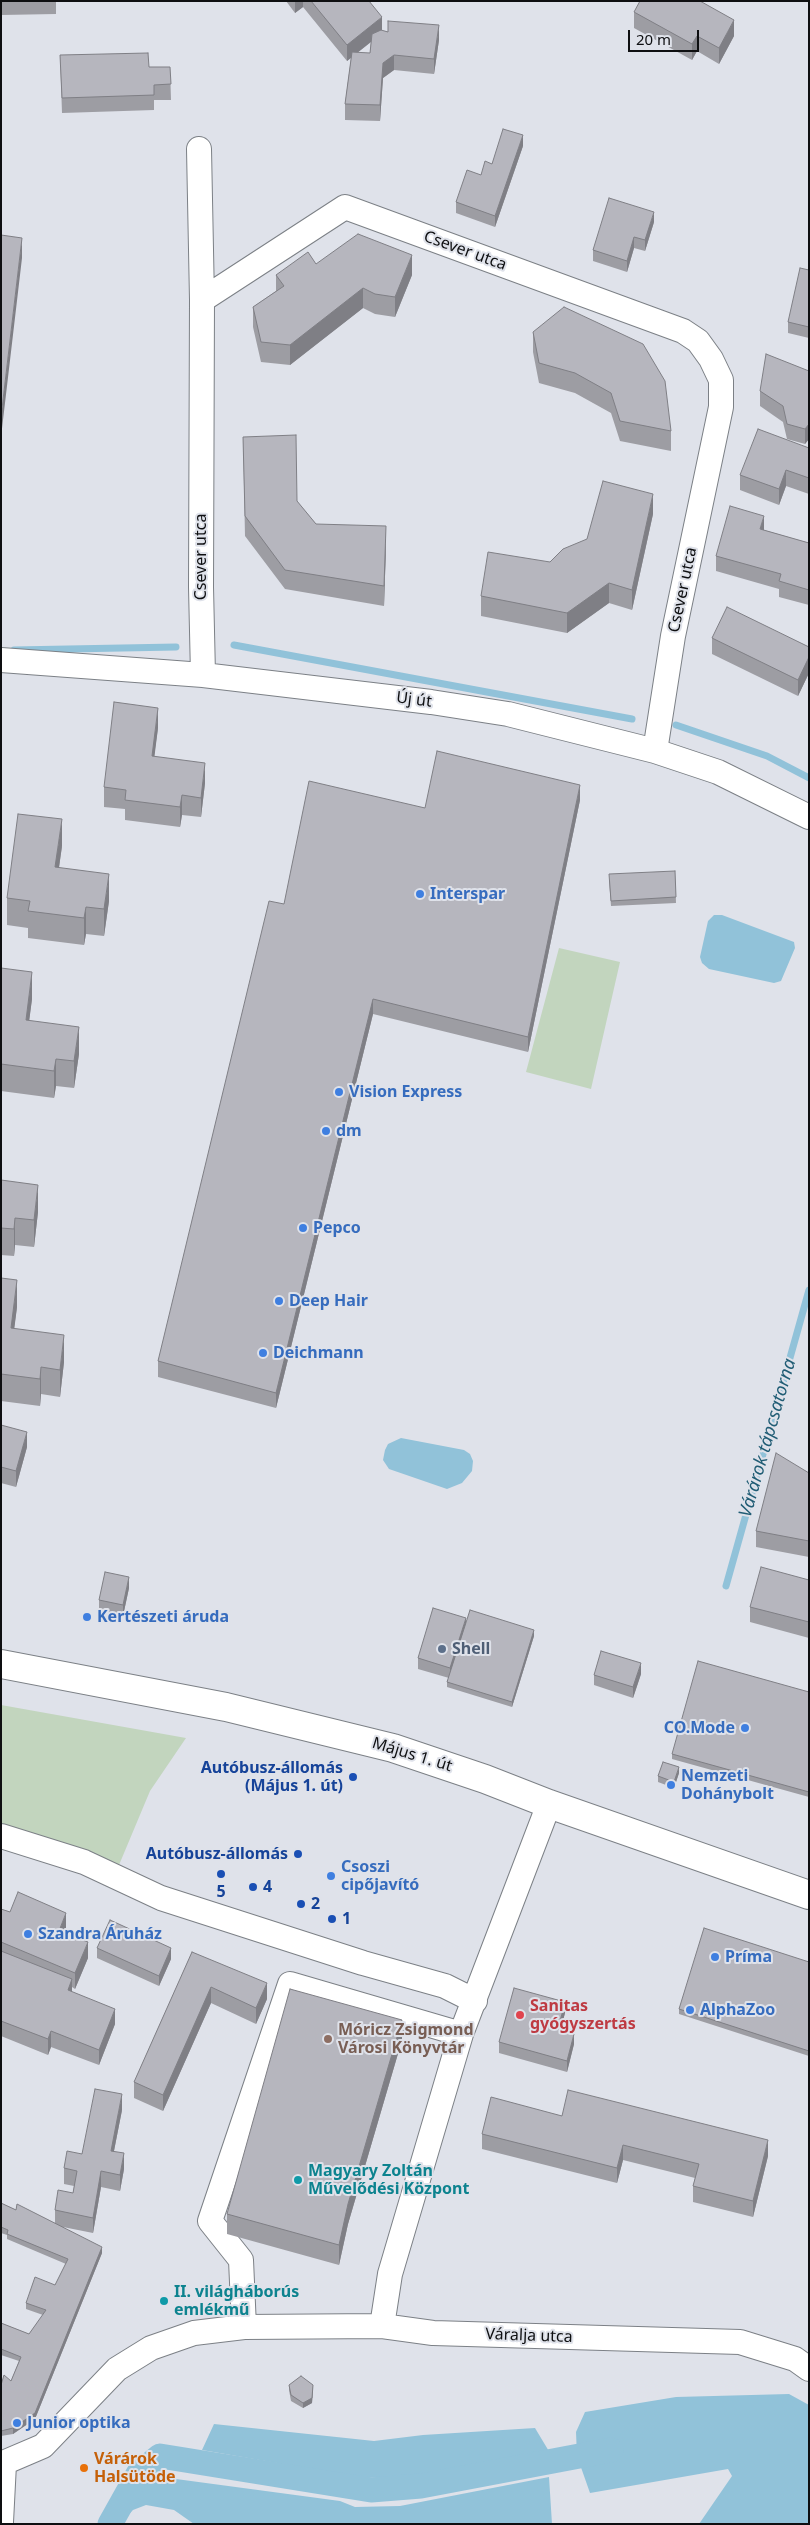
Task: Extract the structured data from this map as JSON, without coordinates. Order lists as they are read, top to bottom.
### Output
{
  "streets": {
    "main road": ["Május 1. út"],
    "street": ["Csever utca", "Új út", "Váralja utca"]
  },
  "crossings": [
    ["Csever utca", "Új út"]
  ],
  "water": ["Várárok tápcsatorna"],
  "places": [
    "Interspar",
    "Vision Express",
    "dm",
    "Pepco",
    "Deep Hair",
    "Deichmann",
    "Kertészeti áruda",
    "Shell",
    "CO.Mode",
    "Autóbusz-állomás (Május 1. út)",
    "Nemzeti Dohánybolt",
    "Autóbusz-állomás",
    "5",
    "Csoszi cipőjavító",
    "4",
    "2",
    "1",
    "Szandra Áruház",
    "Príma",
    "AlphaZoo",
    "Sanitas gyógyszertás",
    "Móricz Zsigmond Városi Könyvtár",
    "Magyary Zoltán Művelődési Központ",
    "II. világháborús emlékmű",
    "Junior optika",
    "Várárok Halsütöde"
  ],
  "scale_bar": "20 m"
}
